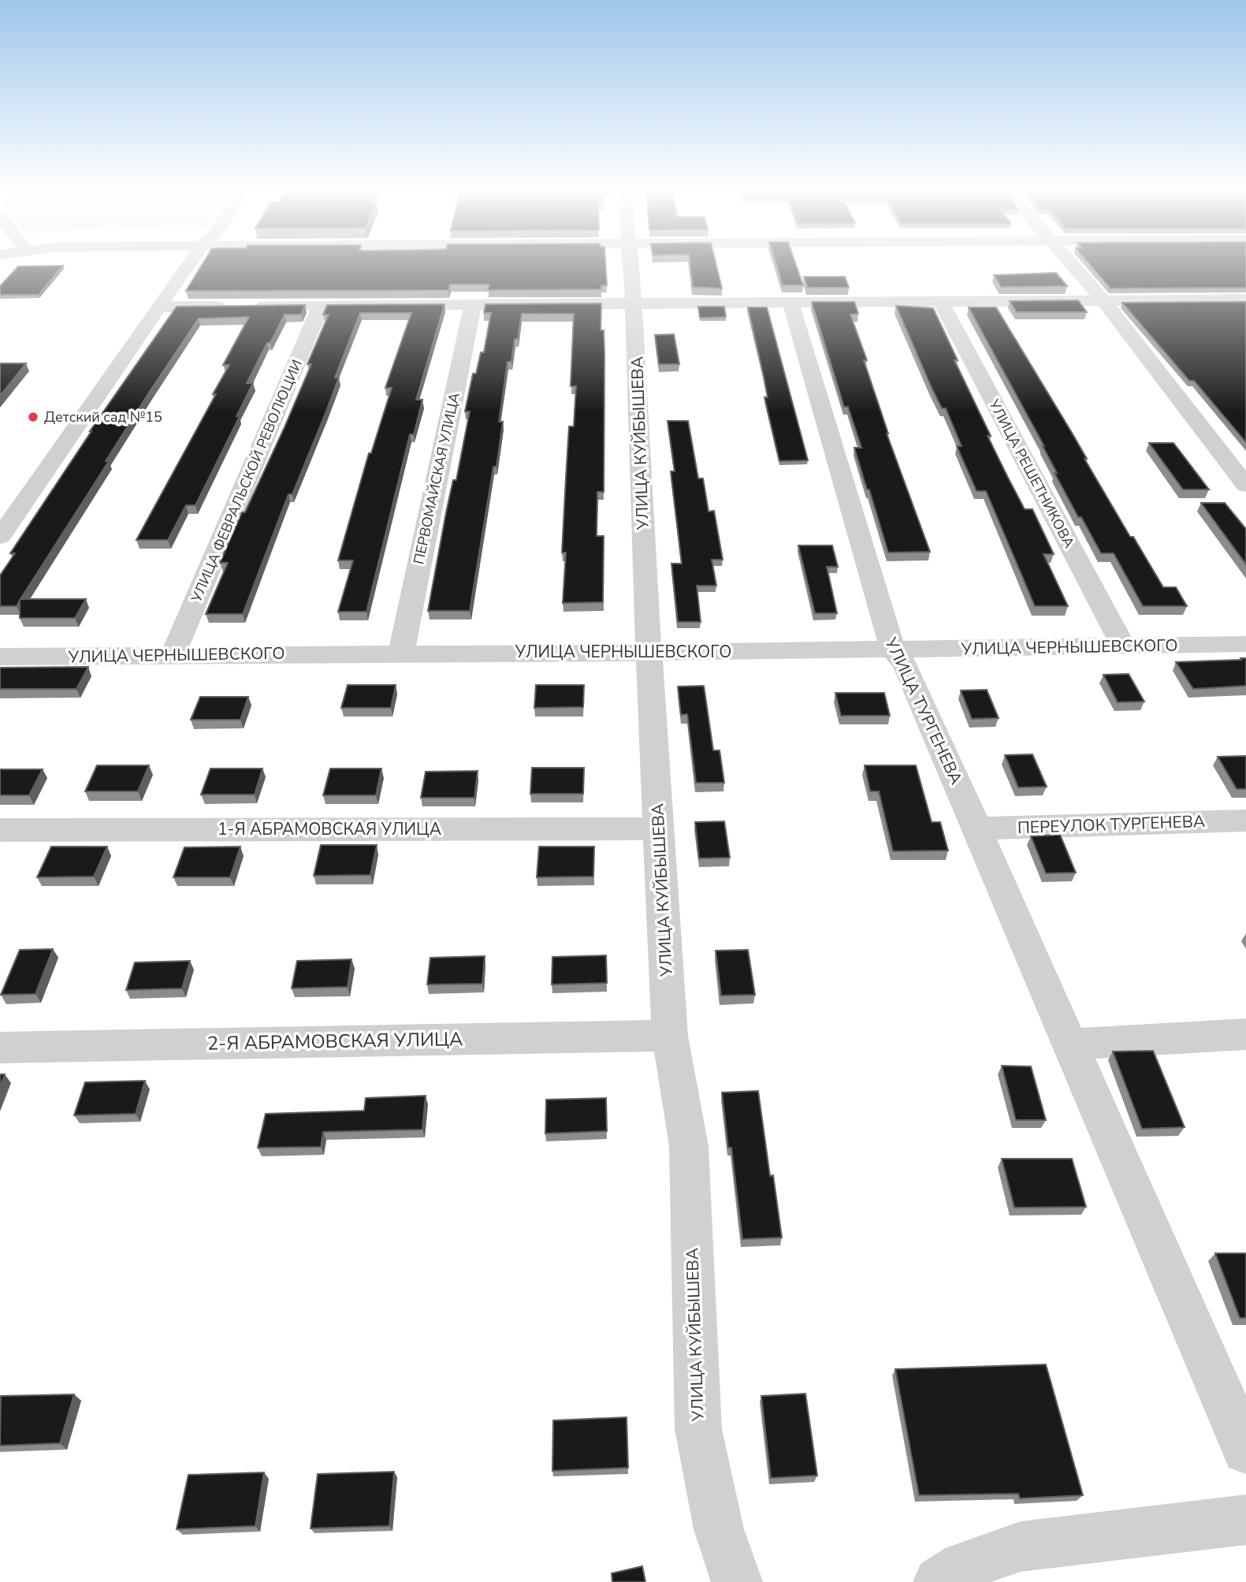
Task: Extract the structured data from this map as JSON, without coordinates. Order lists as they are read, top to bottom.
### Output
{
  "streets": {
    "street": [
      "УЛИЦА КУЙБЫШЕВА",
      "УЛИЦА РЕШЕТНИКОВА",
      "ПЕРВОМАЙСКАЯ УЛИЦА",
      "УЛИЦА ФЕВРАЛЬСКОЙ РЕВОЛЮЦИИ",
      "УЛИЦА ЧЕРНЫШЕВСКОГО",
      "УЛИЦА ТУРГЕНЕВА",
      "ПЕРЕУЛОК ТУРГЕНЕВА",
      "1-Я АБРАМОВСКАЯ УЛИЦА",
      "2-Я АБРАМОВСКАЯ УЛИЦА"
    ]
  },
  "crossings": [
    ["УЛИЦА КУЙБЫШЕВА", "УЛИЦА ЧЕРНЫШЕВСКОГО"],
    ["УЛИЦА КУЙБЫШЕВА", "1-Я АБРАМОВСКАЯ УЛИЦА"],
    ["УЛИЦА КУЙБЫШЕВА", "2-Я АБРАМОВСКАЯ УЛИЦА"],
    ["УЛИЦА РЕШЕТНИКОВА", "УЛИЦА ЧЕРНЫШЕВСКОГО"],
    ["ПЕРВОМАЙСКАЯ УЛИЦА", "УЛИЦА ЧЕРНЫШЕВСКОГО"],
    ["УЛИЦА ФЕВРАЛЬСКОЙ РЕВОЛЮЦИИ", "УЛИЦА ЧЕРНЫШЕВСКОГО"],
    ["УЛИЦА ЧЕРНЫШЕВСКОГО", "УЛИЦА ТУРГЕНЕВА"],
    ["УЛИЦА ТУРГЕНЕВА", "ПЕРЕУЛОК ТУРГЕНЕВА"]
  ],
  "places": ["Детский сад №15"]
}
